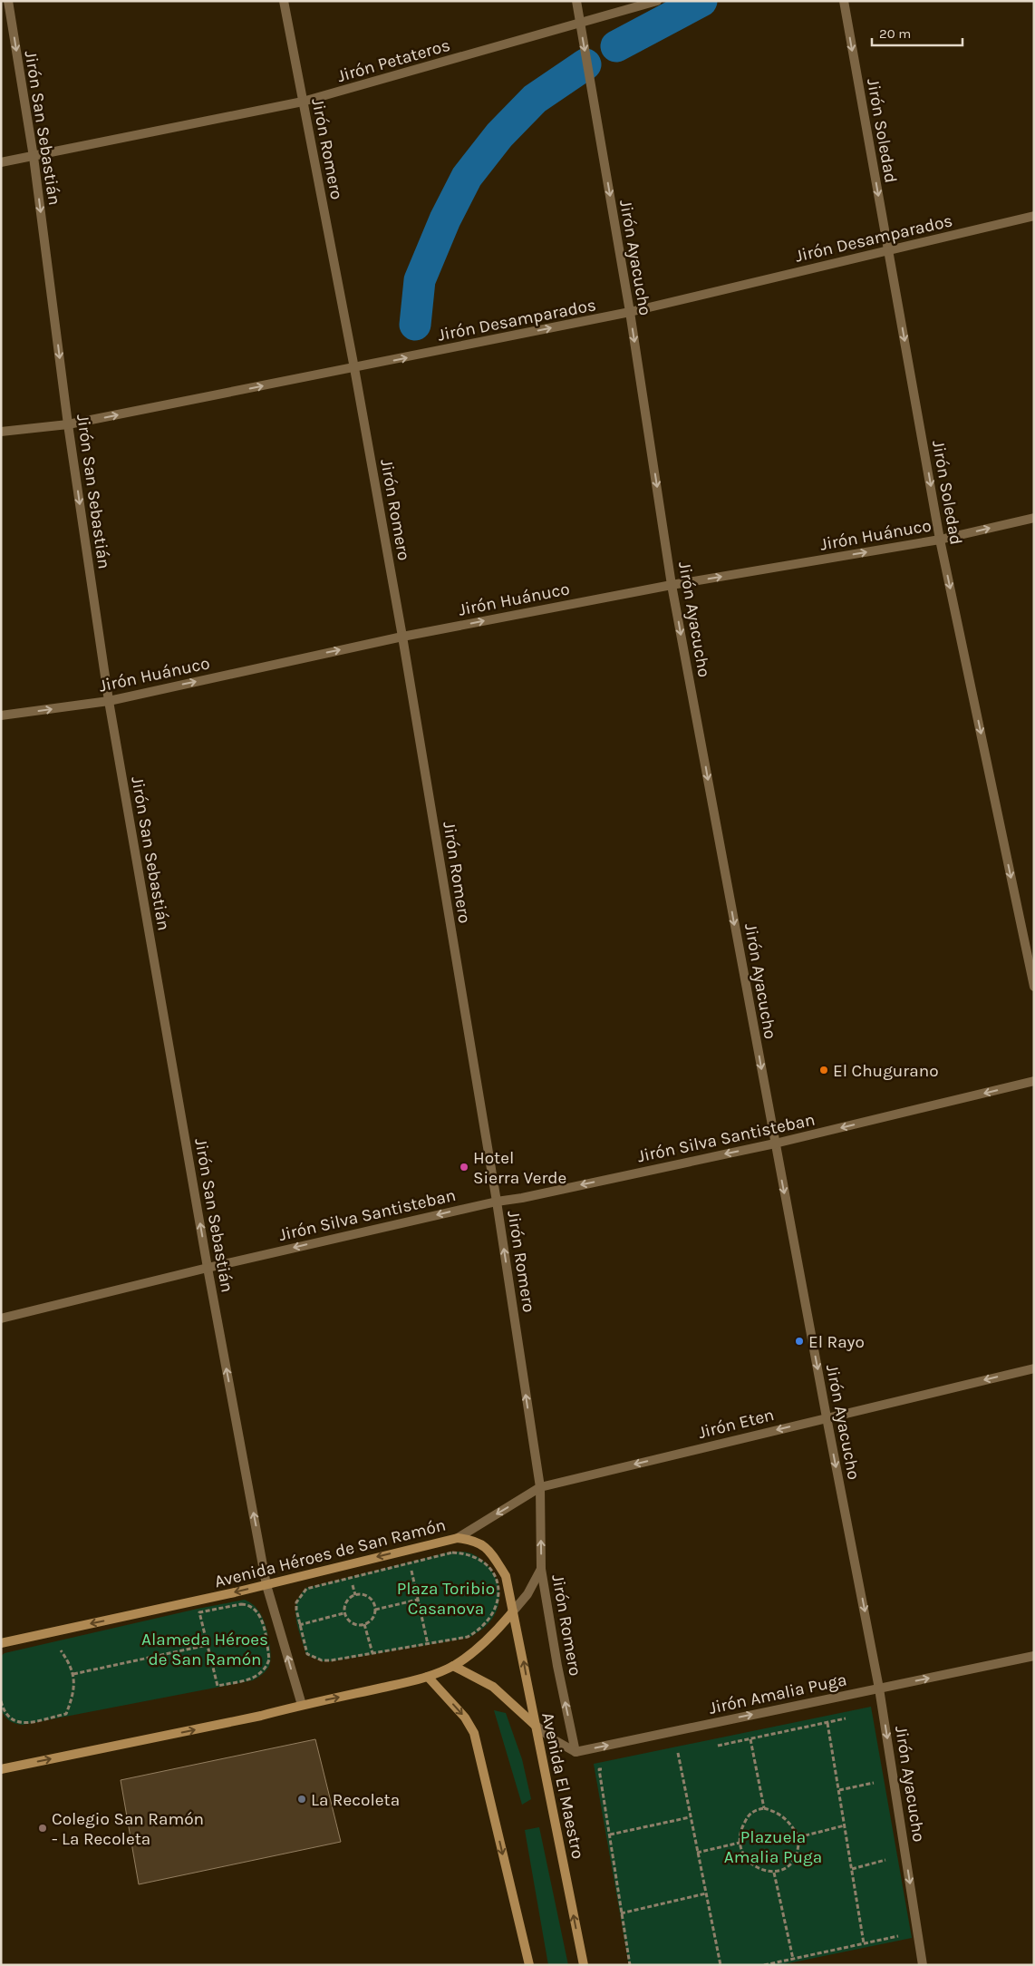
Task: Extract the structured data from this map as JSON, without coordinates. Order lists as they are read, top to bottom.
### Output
{
  "streets": {
    "main road": ["Avenida Héroes de San Ramón", "Avenida El Maestro"],
    "street": [
      "Jirón Petateros",
      "Jirón San Sebastián",
      "Jirón Soledad",
      "Jirón Romero",
      "Jirón Desamparados",
      "Jirón Ayacucho",
      "Jirón Huánuco",
      "Jirón Silva Santisteban",
      "Jirón Eten",
      "Jirón Amalia Puga"
    ]
  },
  "crossings": [
    ["Jirón Petateros", "Jirón San Sebastián"],
    ["Jirón Petateros", "Jirón Romero"],
    ["Jirón Petateros", "Jirón Ayacucho"],
    ["Jirón San Sebastián", "Jirón Desamparados"],
    ["Jirón San Sebastián", "Jirón Huánuco"],
    ["Jirón San Sebastián", "Jirón Silva Santisteban"],
    ["Jirón San Sebastián", "Avenida Héroes de San Ramón"],
    ["Jirón Soledad", "Jirón Desamparados"],
    ["Jirón Soledad", "Jirón Huánuco"],
    ["Jirón Romero", "Jirón Desamparados"],
    ["Jirón Romero", "Jirón Huánuco"],
    ["Jirón Romero", "Jirón Silva Santisteban"],
    ["Jirón Romero", "Jirón Eten"],
    ["Jirón Romero", "Jirón Amalia Puga"],
    ["Jirón Desamparados", "Jirón Ayacucho"],
    ["Jirón Ayacucho", "Jirón Huánuco"],
    ["Jirón Ayacucho", "Jirón Silva Santisteban"],
    ["Jirón Ayacucho", "Jirón Eten"],
    ["Jirón Ayacucho", "Jirón Amalia Puga"],
    ["Jirón Eten", "Avenida Héroes de San Ramón"],
    ["Avenida Héroes de San Ramón", "Avenida El Maestro"]
  ],
  "one_way": [
    "Jirón Soledad",
    "Jirón Desamparados",
    "Jirón Ayacucho",
    "Jirón Huánuco",
    "Jirón Silva Santisteban",
    "Jirón Eten",
    "Avenida Héroes de San Ramón",
    "Jirón Amalia Puga"
  ],
  "parks": ["Plaza Toribio Casanova", "Alameda Héroes de San Ramón", "Plazuela Amalia Puga"],
  "places": [
    "El Chugurano",
    "Hotel Sierra Verde",
    "El Rayo",
    "La Recoleta",
    "Colegio San Ramón - La Recoleta"
  ],
  "scale_bar": "20 m"
}
